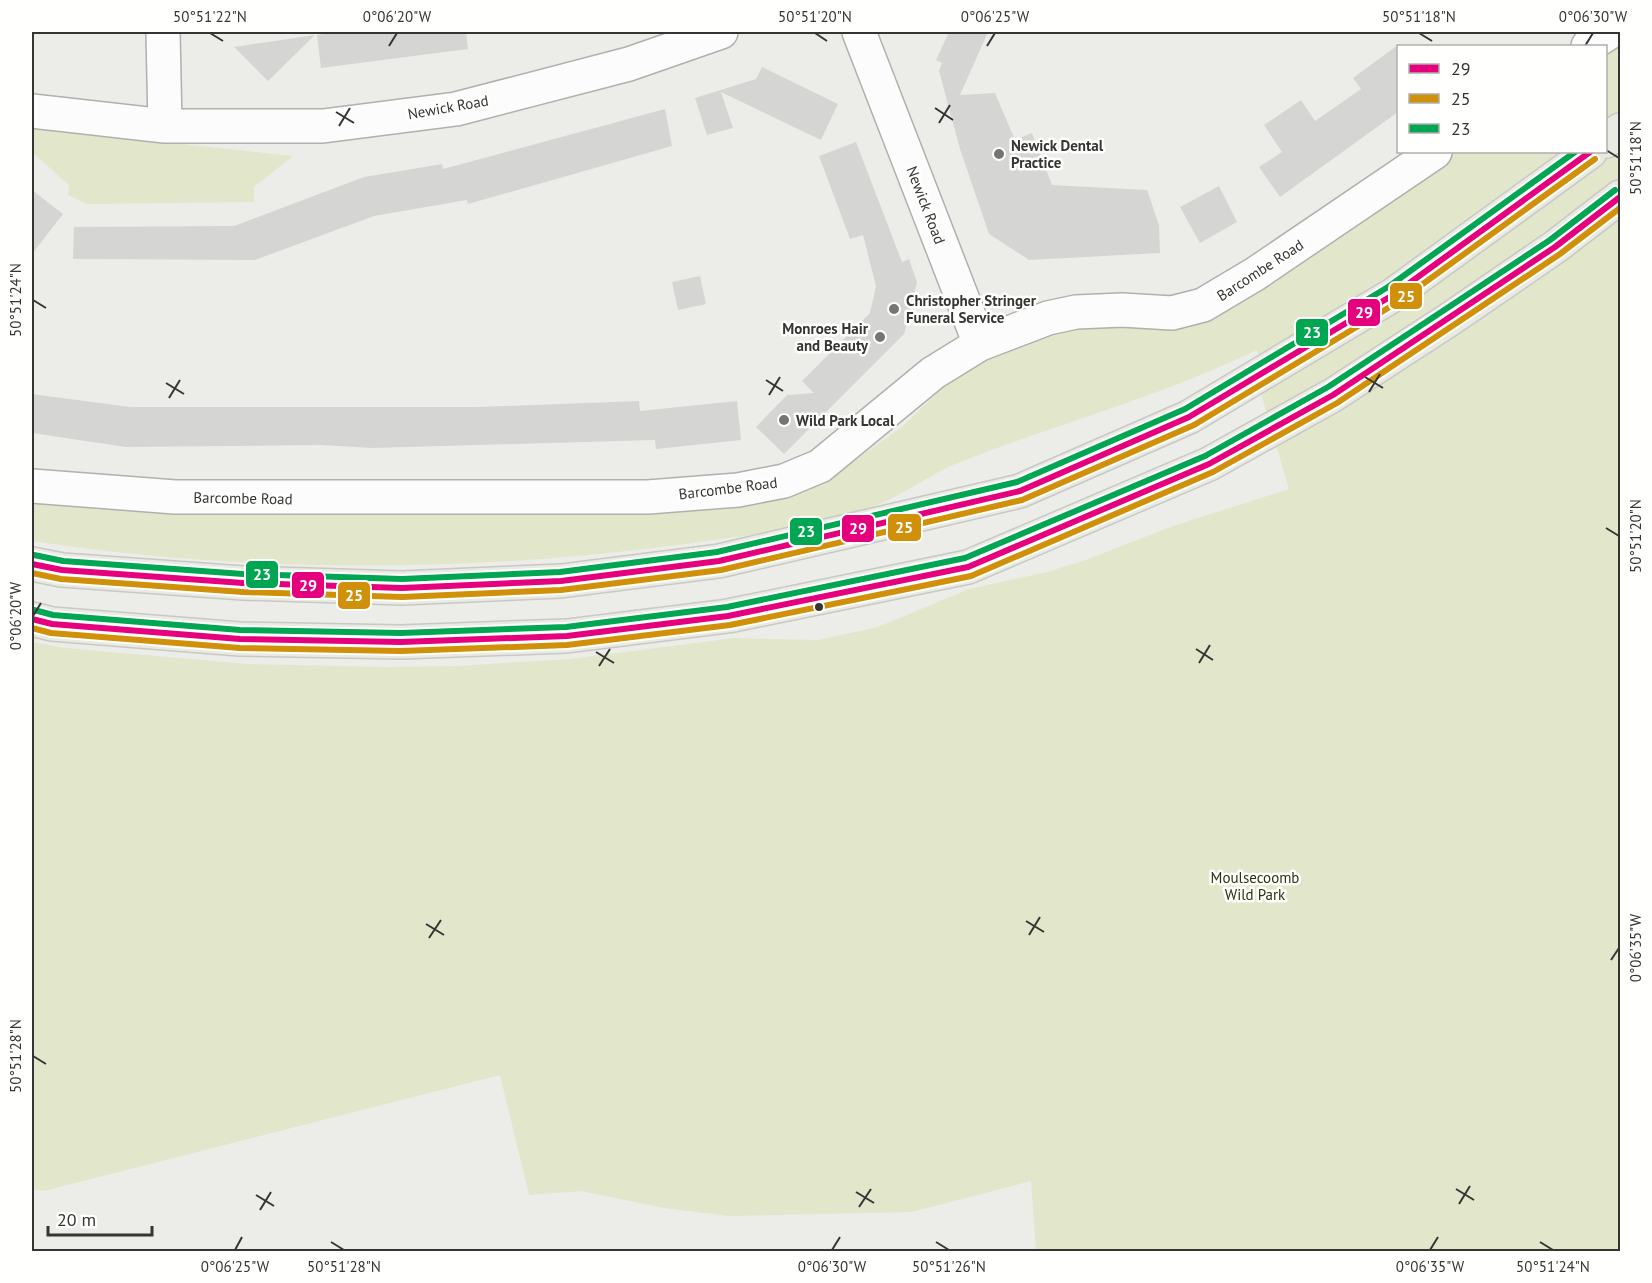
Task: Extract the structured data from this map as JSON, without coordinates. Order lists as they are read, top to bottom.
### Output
{
  "streets": {
    "street": ["Newick Road", "Barcombe Road"]
  },
  "crossings": [
    ["Newick Road", "Barcombe Road"]
  ],
  "parks": ["Moulsecoomb Wild Park"],
  "places": [
    "Newick Dental Practice",
    "Christopher Stringer Funeral Service",
    "Monroes Hair and Beauty",
    "Wild Park Local"
  ],
  "lines": ["transit line 29", "transit line 23", "transit line 25"],
  "legend": ["29", "25", "23"],
  "scale_bar": "20 m",
  "coordinates": [
    "50°51'22\"N",
    "0°06'20\"W",
    "50°51'20\"N",
    "0°06'25\"W",
    "50°51'18\"N",
    "0°06'30\"W",
    "50°51'24\"N",
    "0°06'35\"W",
    "50°51'28\"N",
    "50°51'26\"N"
  ]
}
